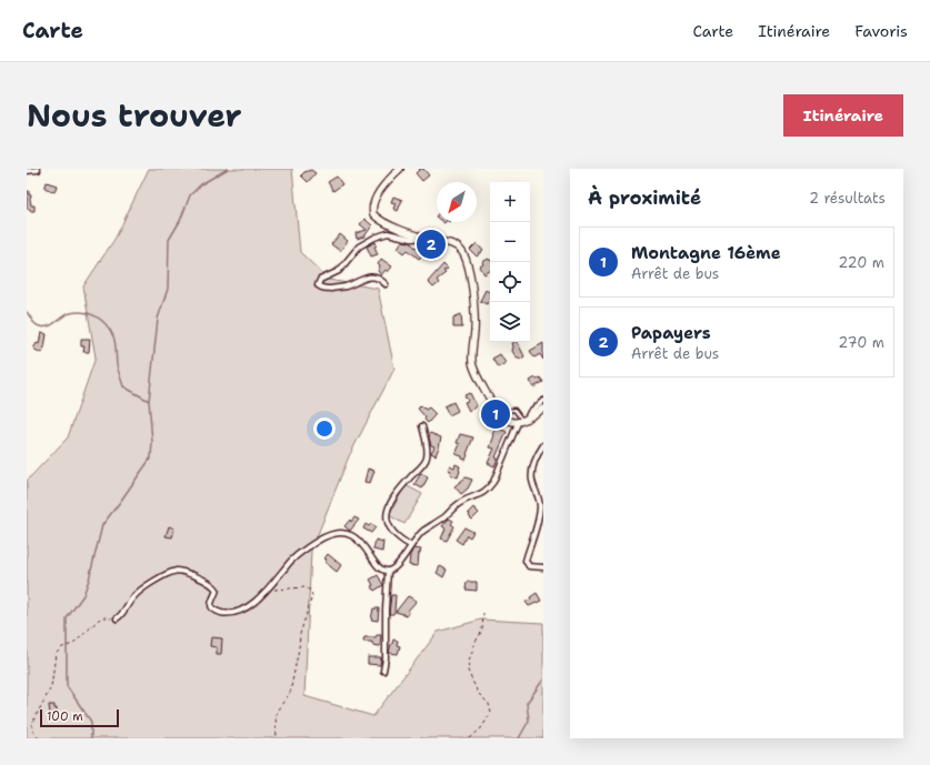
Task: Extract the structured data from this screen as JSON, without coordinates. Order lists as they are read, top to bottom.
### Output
{
  "scale_bar": "100 m",
  "north": "bottom left",
  "page": {
    "header": "Carte",
    "nav": ["Carte", "Itinéraire", "Favoris"],
    "title": "Nous trouver",
    "buttons": "Itinéraire",
    "heading": ["À proximité", "2 résultats"],
    "map_buttons": ["+", "−"],
    "list": [
      {
        "mark": "1",
        "name": "Montagne 16ème",
        "note": "Arrêt de bus",
        "value": "220 m"
      },
      {
        "mark": "2",
        "name": "Papayers",
        "note": "Arrêt de bus",
        "value": "270 m"
      }
    ],
    "pins": ["2", "1"],
    "scale": "100 m"
  }
}
